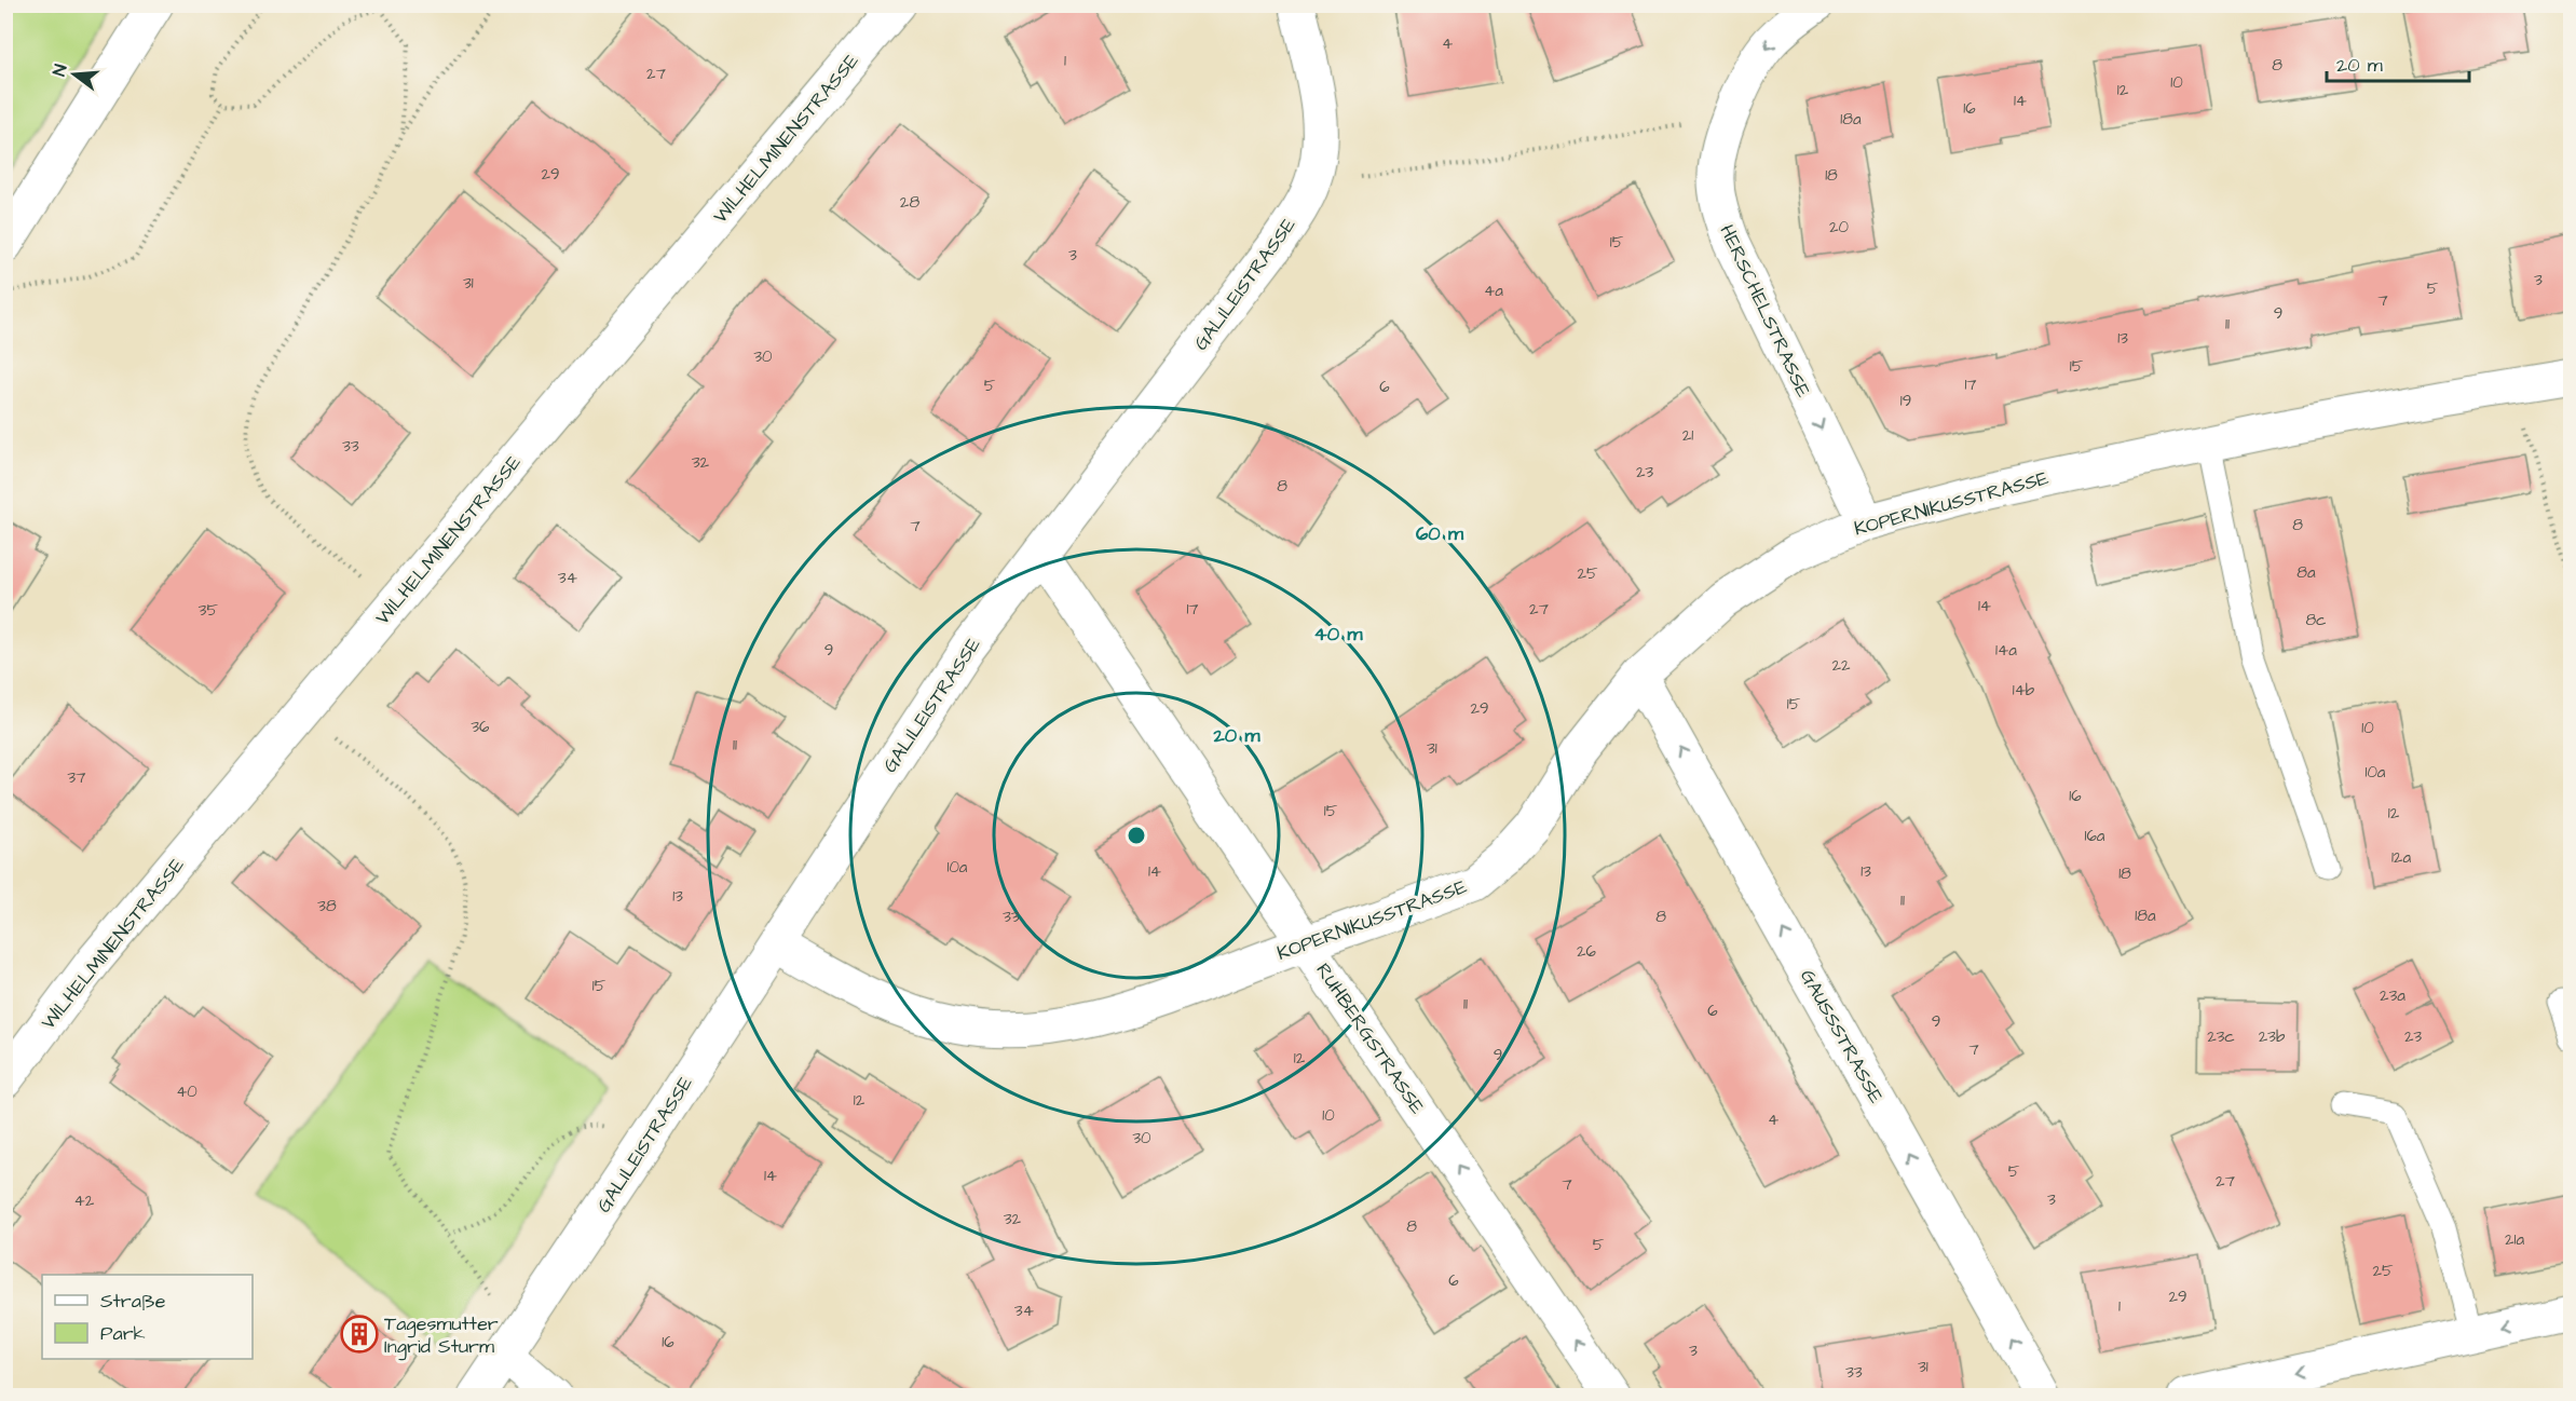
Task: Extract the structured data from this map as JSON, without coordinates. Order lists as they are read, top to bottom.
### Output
{
  "streets": {
    "street": [
      "WILHELMINENSTRASSE",
      "GALILEISTRASSE",
      "HERSCHELSTRASSE",
      "KOPERNIKUSSTRASSE",
      "GAUSSSTRASSE",
      "RUHBERGSTRASSE"
    ]
  },
  "crossings": [
    ["GALILEISTRASSE", "KOPERNIKUSSTRASSE"],
    ["GALILEISTRASSE", "RUHBERGSTRASSE"],
    ["HERSCHELSTRASSE", "KOPERNIKUSSTRASSE"],
    ["KOPERNIKUSSTRASSE", "GAUSSSTRASSE"],
    ["KOPERNIKUSSTRASSE", "RUHBERGSTRASSE"]
  ],
  "one_way": ["HERSCHELSTRASSE", "GAUSSSTRASSE", "RUHBERGSTRASSE"],
  "places": {
    "building": ["Tagesmutter Ingrid Sturm"]
  },
  "house_numbers": [
    "4",
    "1",
    "8",
    "27",
    "10",
    "12",
    "14",
    "16",
    "18a",
    "29",
    "18",
    "28",
    "20",
    "15",
    "3",
    "3",
    "31",
    "5",
    "4a",
    "7",
    "9",
    "11",
    "13",
    "30",
    "15",
    "17",
    "5",
    "6",
    "19",
    "21",
    "33",
    "32",
    "23",
    "8",
    "8",
    "7",
    "8a",
    "25",
    "34",
    "14",
    "17",
    "27",
    "35",
    "8c",
    "9",
    "14a",
    "22",
    "14b",
    "15",
    "29",
    "36",
    "10",
    "11",
    "31",
    "10a",
    "37",
    "16",
    "15",
    "12",
    "16a",
    "12a",
    "10a",
    "14",
    "13",
    "18",
    "13",
    "11",
    "38",
    "18a",
    "33",
    "8",
    "26",
    "15",
    "23a",
    "11",
    "6",
    "9",
    "23c",
    "23b",
    "23",
    "7",
    "9",
    "12",
    "40",
    "12",
    "10",
    "4",
    "30",
    "5",
    "14",
    "27",
    "7",
    "3",
    "42",
    "32",
    "8",
    "21a",
    "5",
    "25",
    "6",
    "29",
    "1",
    "34",
    "16",
    "3",
    "31",
    "33"
  ],
  "legend": ["Straße", "Park"],
  "scale_bar": "20 m",
  "north": "left",
  "rings": ["60 m", "40 m", "20 m"]
}
